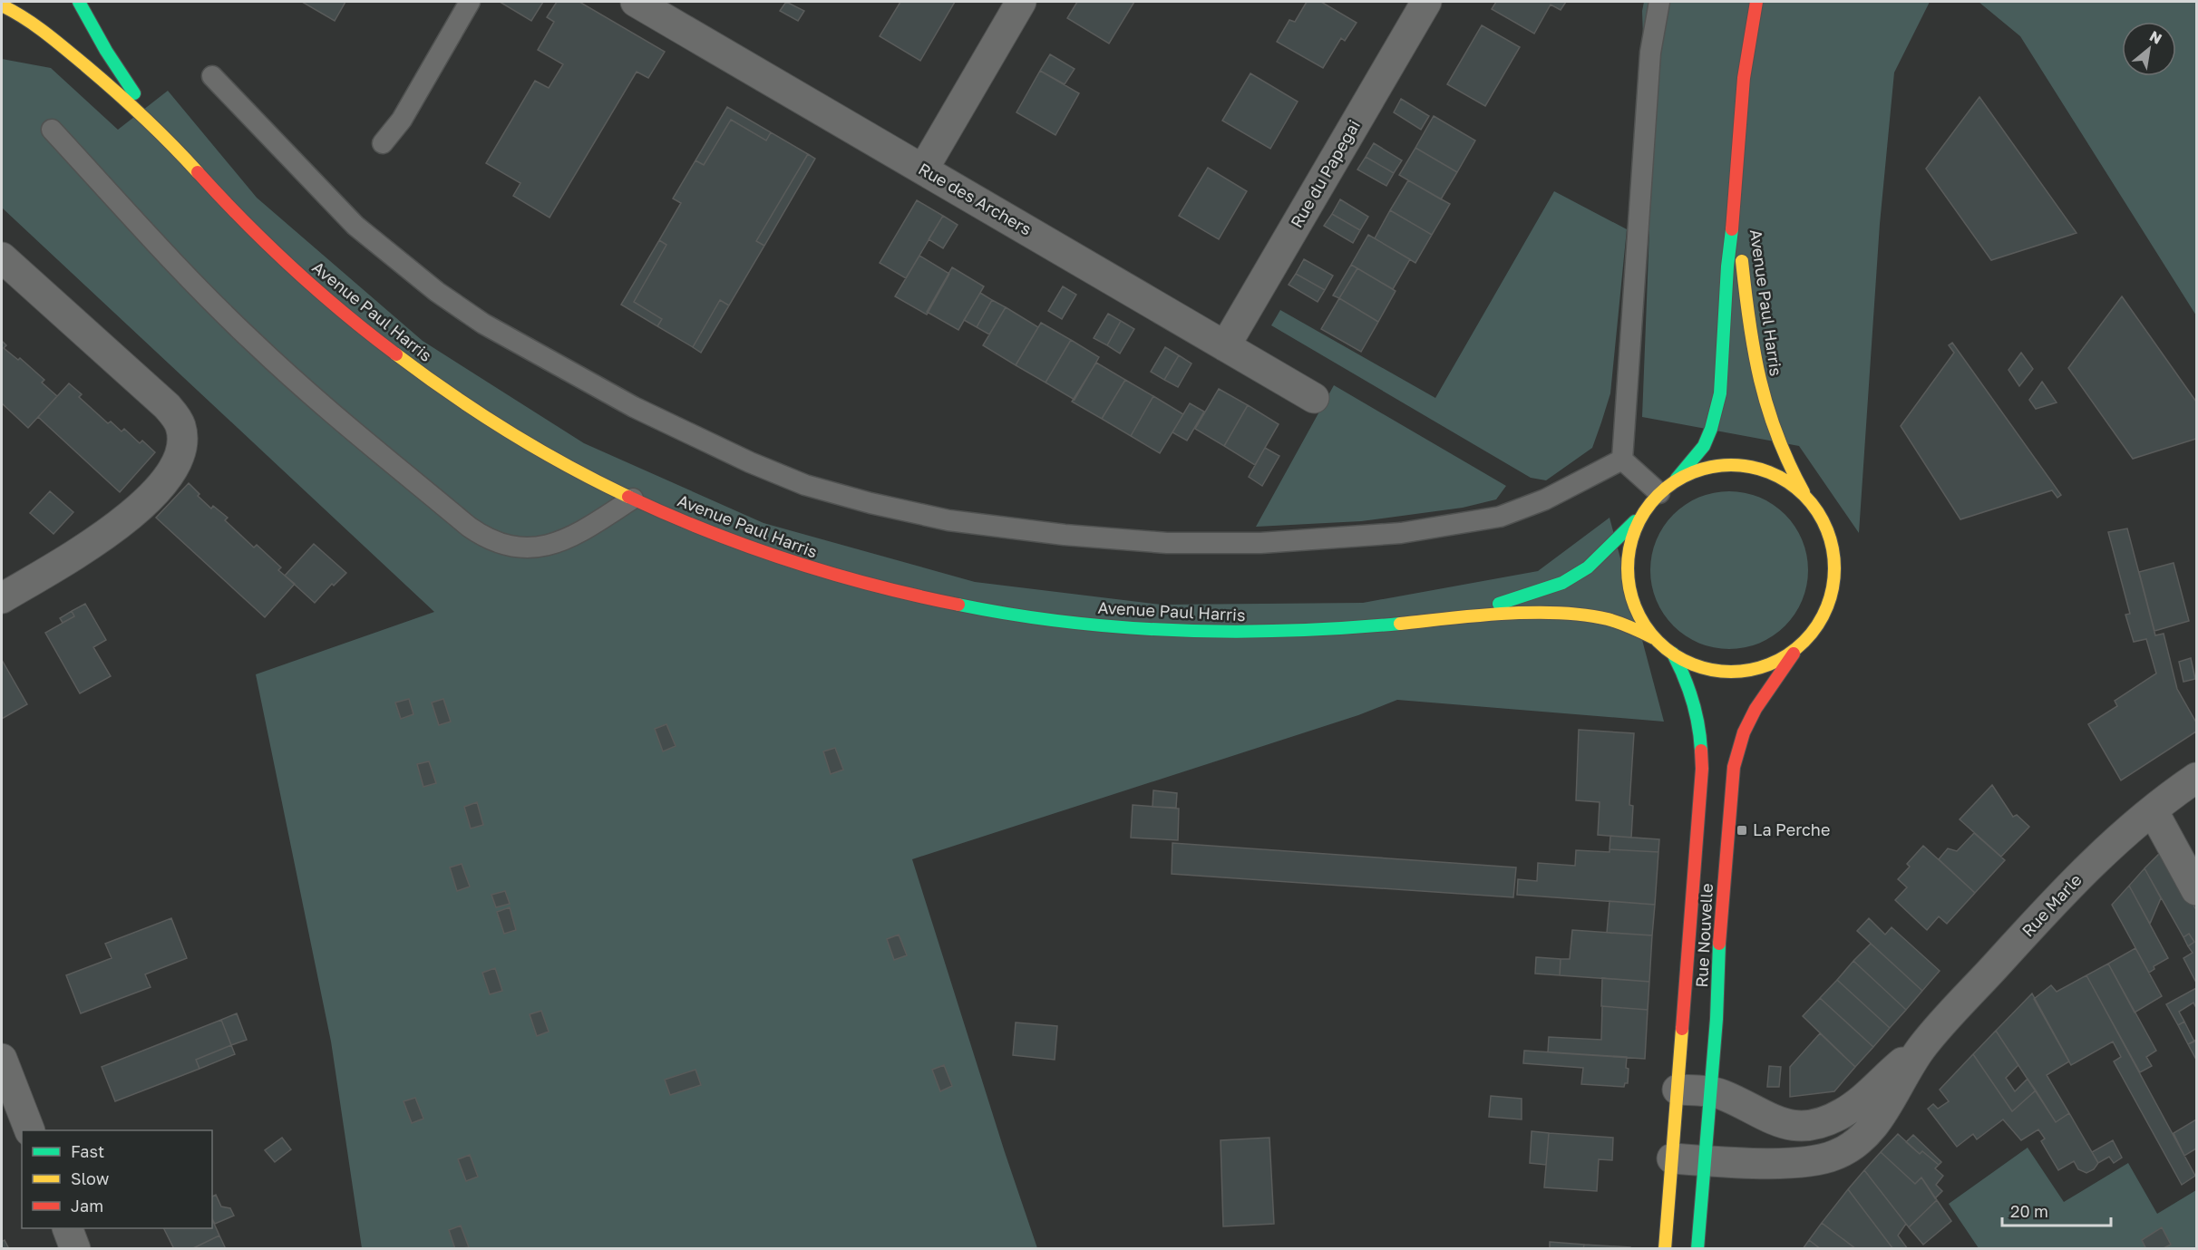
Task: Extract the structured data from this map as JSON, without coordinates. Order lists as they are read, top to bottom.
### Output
{
  "streets": {
    "main road": ["Avenue Paul Harris", "Rue Nouvelle"],
    "street": ["Rue du Papegai", "Rue des Archers", "Rue Marle"]
  },
  "crossings": [
    ["Rue du Papegai", "Rue des Archers"],
    ["Rue Marle", "Rue Nouvelle"]
  ],
  "places": {
    "transit": ["La Perche"]
  },
  "legend": ["Fast", "Slow", "Jam"],
  "scale_bar": "20 m",
  "north": "top right"
}
